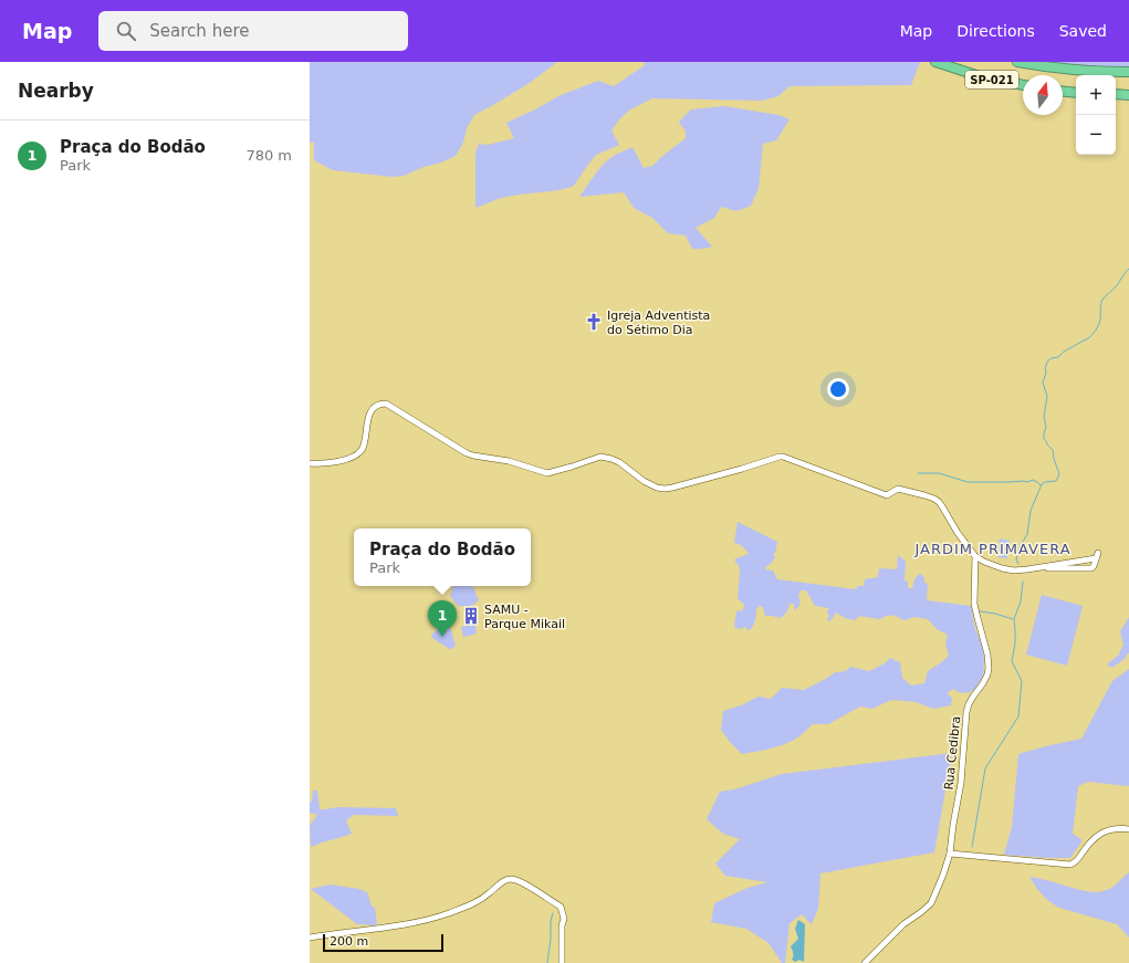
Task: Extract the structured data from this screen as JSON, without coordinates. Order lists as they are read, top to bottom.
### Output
{
  "streets": {
    "highway": ["SP-021"],
    "street": ["Rua Cedibra"]
  },
  "districts": ["JARDIM PRIMAVERA"],
  "places": {
    "church": ["Igreja Adventista do Sétimo Dia"],
    "building": ["SAMU - Parque Mikail"]
  },
  "scale_bar": "200 m",
  "north": "top",
  "page": {
    "header": "Map",
    "search": "Search here",
    "nav": ["Map", "Directions", "Saved"],
    "heading": "Nearby",
    "map_buttons": ["+", "−"],
    "list": [
      {
        "mark": "1",
        "name": "Praça do Bodão",
        "note": "Park",
        "value": "780 m"
      }
    ],
    "popup": ["Praça do Bodão", "Park"],
    "pins": "1",
    "scale": "200 m"
  }
}
